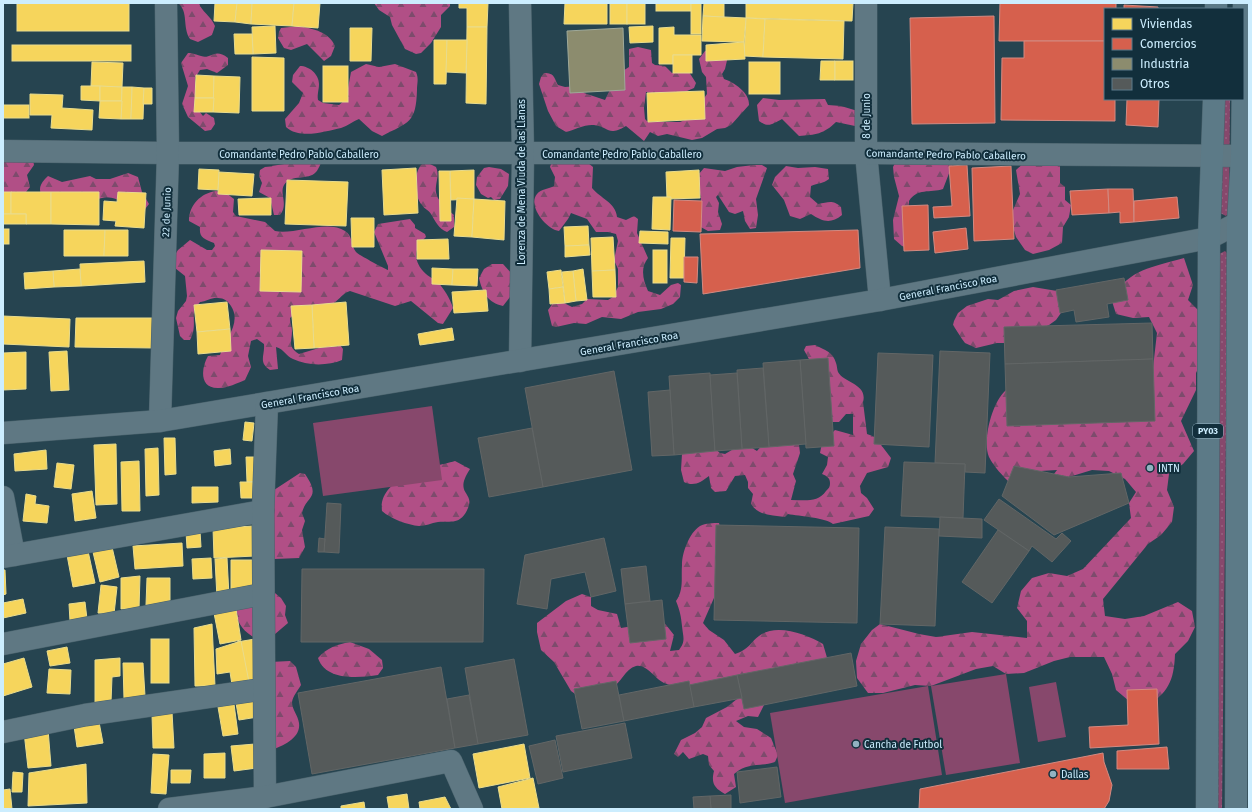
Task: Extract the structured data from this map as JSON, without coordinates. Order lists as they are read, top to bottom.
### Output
{
  "streets": {
    "highway": ["PY03"],
    "street": [
      "8 de Junio",
      "Comandante Pedro Pablo Caballero",
      "Lorenza de Mena Viuda de las Llanas",
      "22 de Junio",
      "General Francisco Roa"
    ]
  },
  "crossings": [
    ["8 de Junio", "Comandante Pedro Pablo Caballero"],
    ["8 de Junio", "General Francisco Roa"],
    ["Comandante Pedro Pablo Caballero", "Lorenza de Mena Viuda de las Llanas"],
    ["Comandante Pedro Pablo Caballero", "22 de Junio"],
    ["Comandante Pedro Pablo Caballero", "PY03"],
    ["Lorenza de Mena Viuda de las Llanas", "General Francisco Roa"],
    ["22 de Junio", "General Francisco Roa"],
    ["General Francisco Roa", "PY03"]
  ],
  "places": ["INTN", "Cancha de Futbol", "Dallas"],
  "legend": [
    "Viviendas",
    "Comercios",
    "Industria",
    "Otros"
  ]
}
